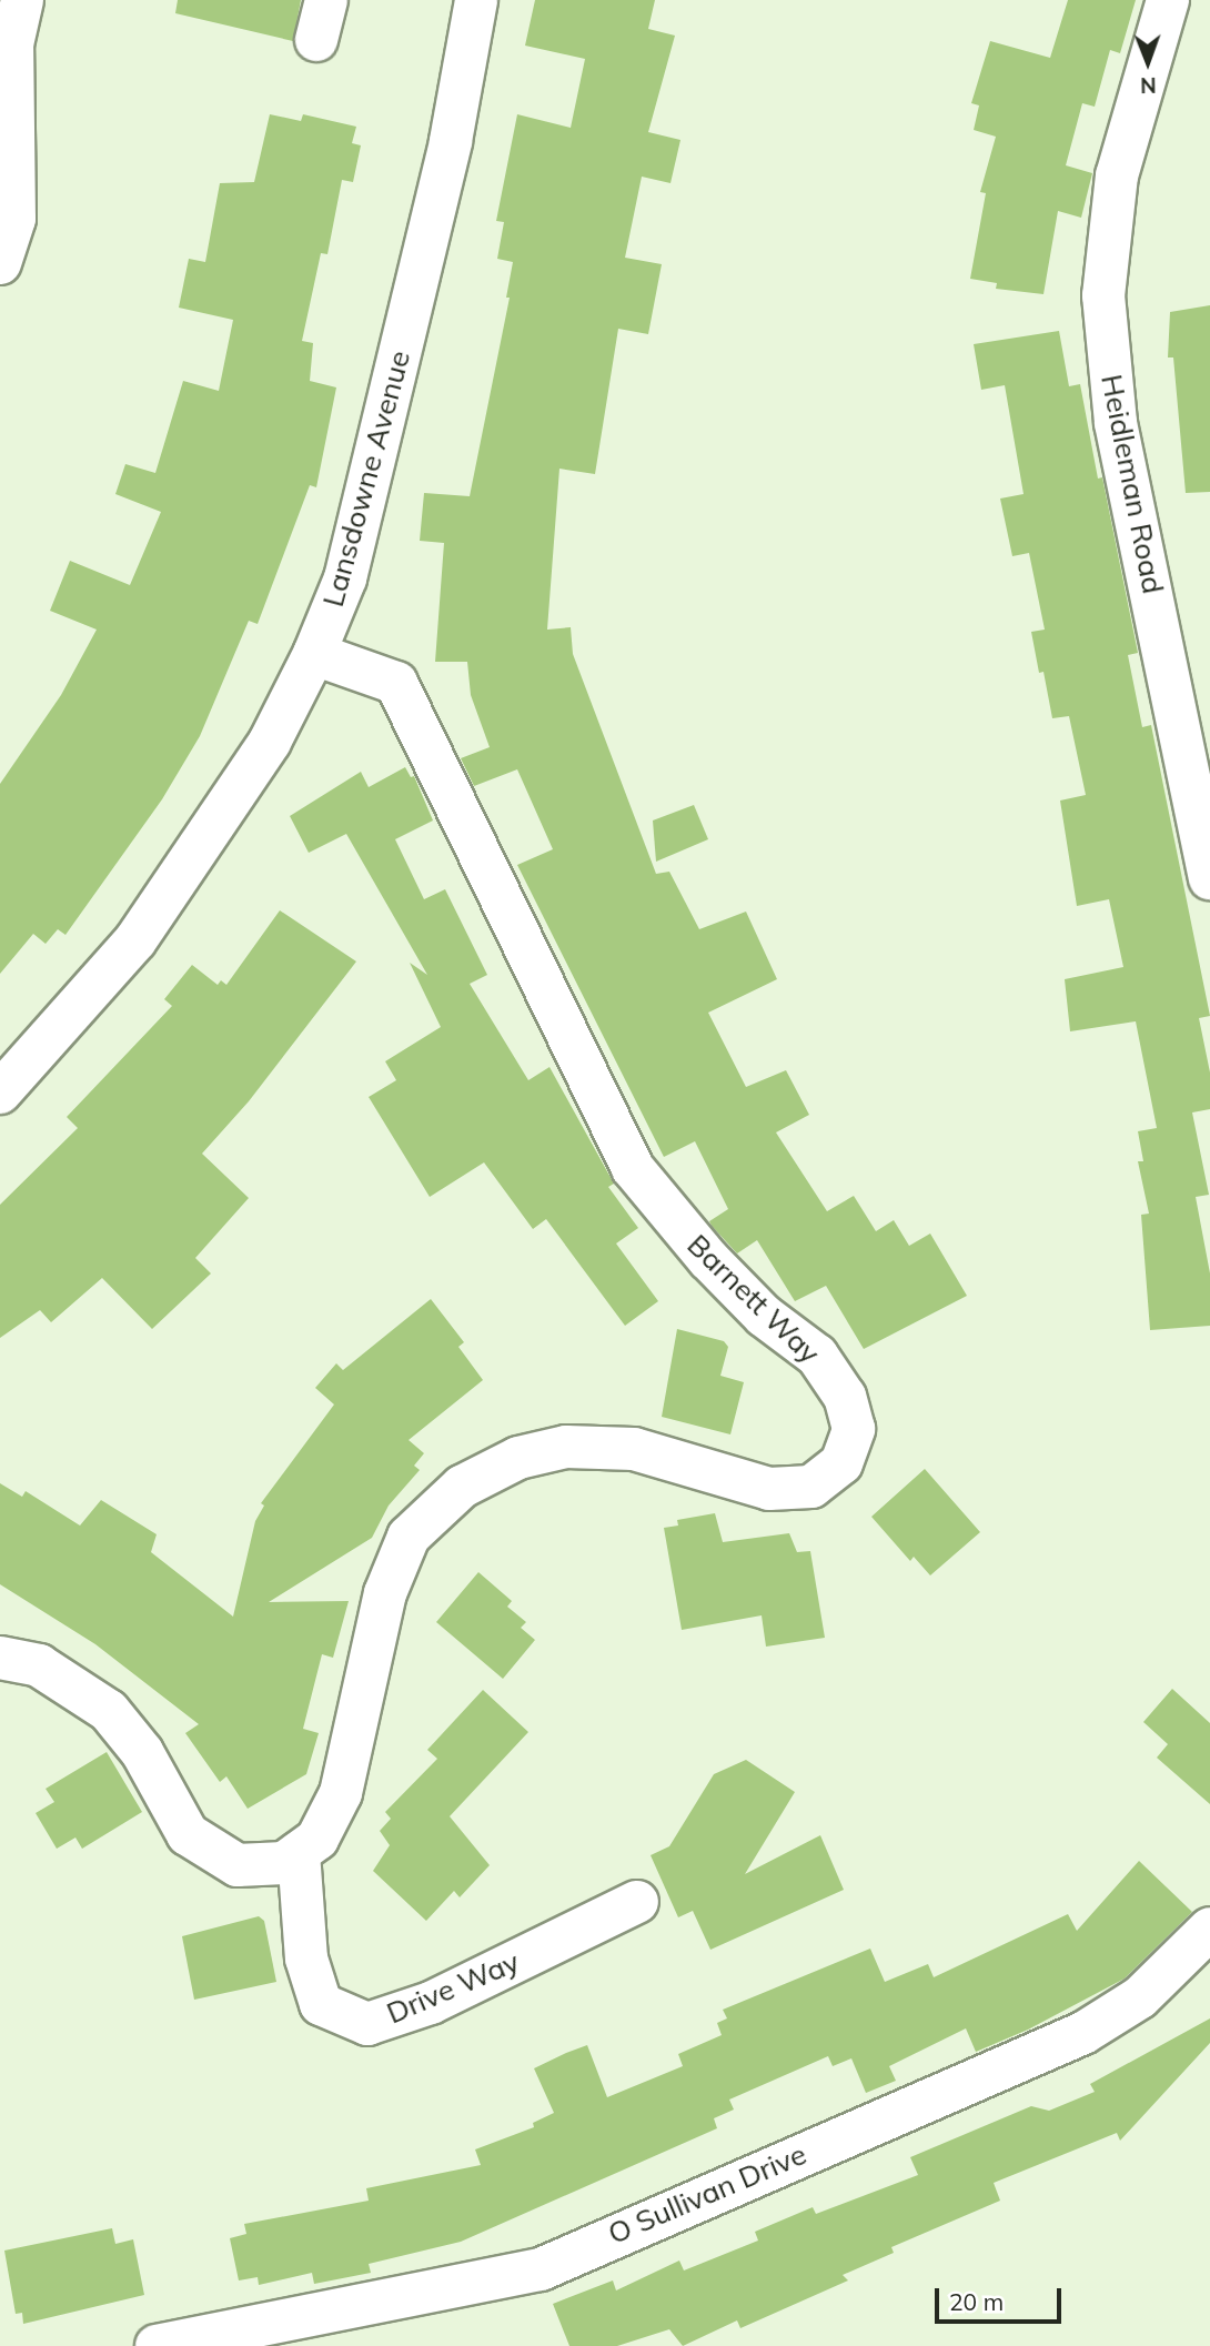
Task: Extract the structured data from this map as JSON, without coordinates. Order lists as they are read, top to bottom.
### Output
{
  "streets": {
    "street": [
      "Lansdowne Avenue",
      "Heidleman Road",
      "Barnett Way",
      "Drive Way",
      "O Sullivan Drive"
    ]
  },
  "crossings": [
    ["Lansdowne Avenue", "Barnett Way"],
    ["Barnett Way", "Drive Way"]
  ],
  "scale_bar": "20 m",
  "north": "bottom"
}
